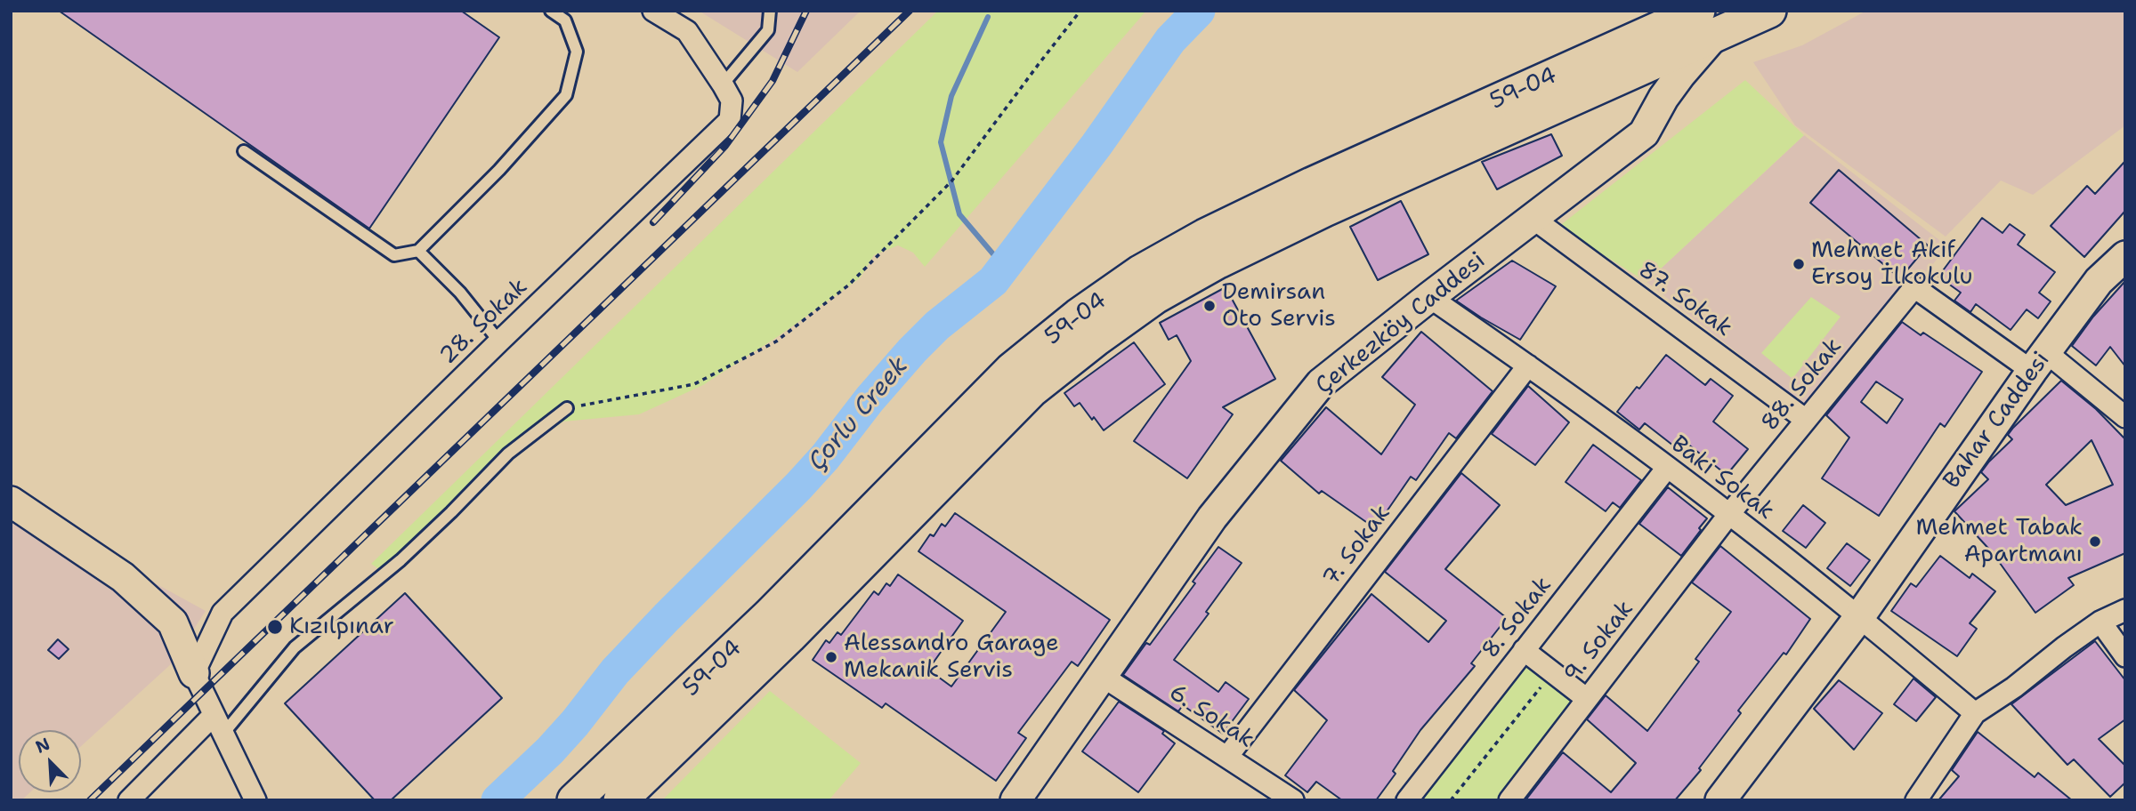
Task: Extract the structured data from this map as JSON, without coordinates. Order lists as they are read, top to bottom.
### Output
{
  "streets": {
    "main road": ["59-04", "Çerkezköy Caddesi", "Bahar Caddesi"],
    "street": [
      "87. Sokak",
      "28. Sokak",
      "88. Sokak",
      "Baki Sokak",
      "7. Sokak",
      "8. Sokak",
      "9. Sokak",
      "6. Sokak"
    ]
  },
  "crossings": [
    ["59-04", "Çerkezköy Caddesi"],
    ["87. Sokak", "Çerkezköy Caddesi"],
    ["87. Sokak", "88. Sokak"],
    ["Çerkezköy Caddesi", "Baki Sokak"],
    ["Çerkezköy Caddesi", "6. Sokak"],
    ["88. Sokak", "Bahar Caddesi"],
    ["88. Sokak", "Baki Sokak"],
    ["88. Sokak", "9. Sokak"],
    ["Bahar Caddesi", "Baki Sokak"],
    ["Baki Sokak", "7. Sokak"],
    ["Baki Sokak", "8. Sokak"],
    ["Baki Sokak", "9. Sokak"],
    ["7. Sokak", "6. Sokak"]
  ],
  "water": ["Çorlu Creek"],
  "places": [
    "Mehmet Akif Ersoy İlkokulu",
    "Demirsan Oto Servis",
    "Mehmet Tabak Apartmanı",
    "Kızılpınar",
    "Alessandro Garage Mekanik Servis"
  ],
  "north": "top left"
}
